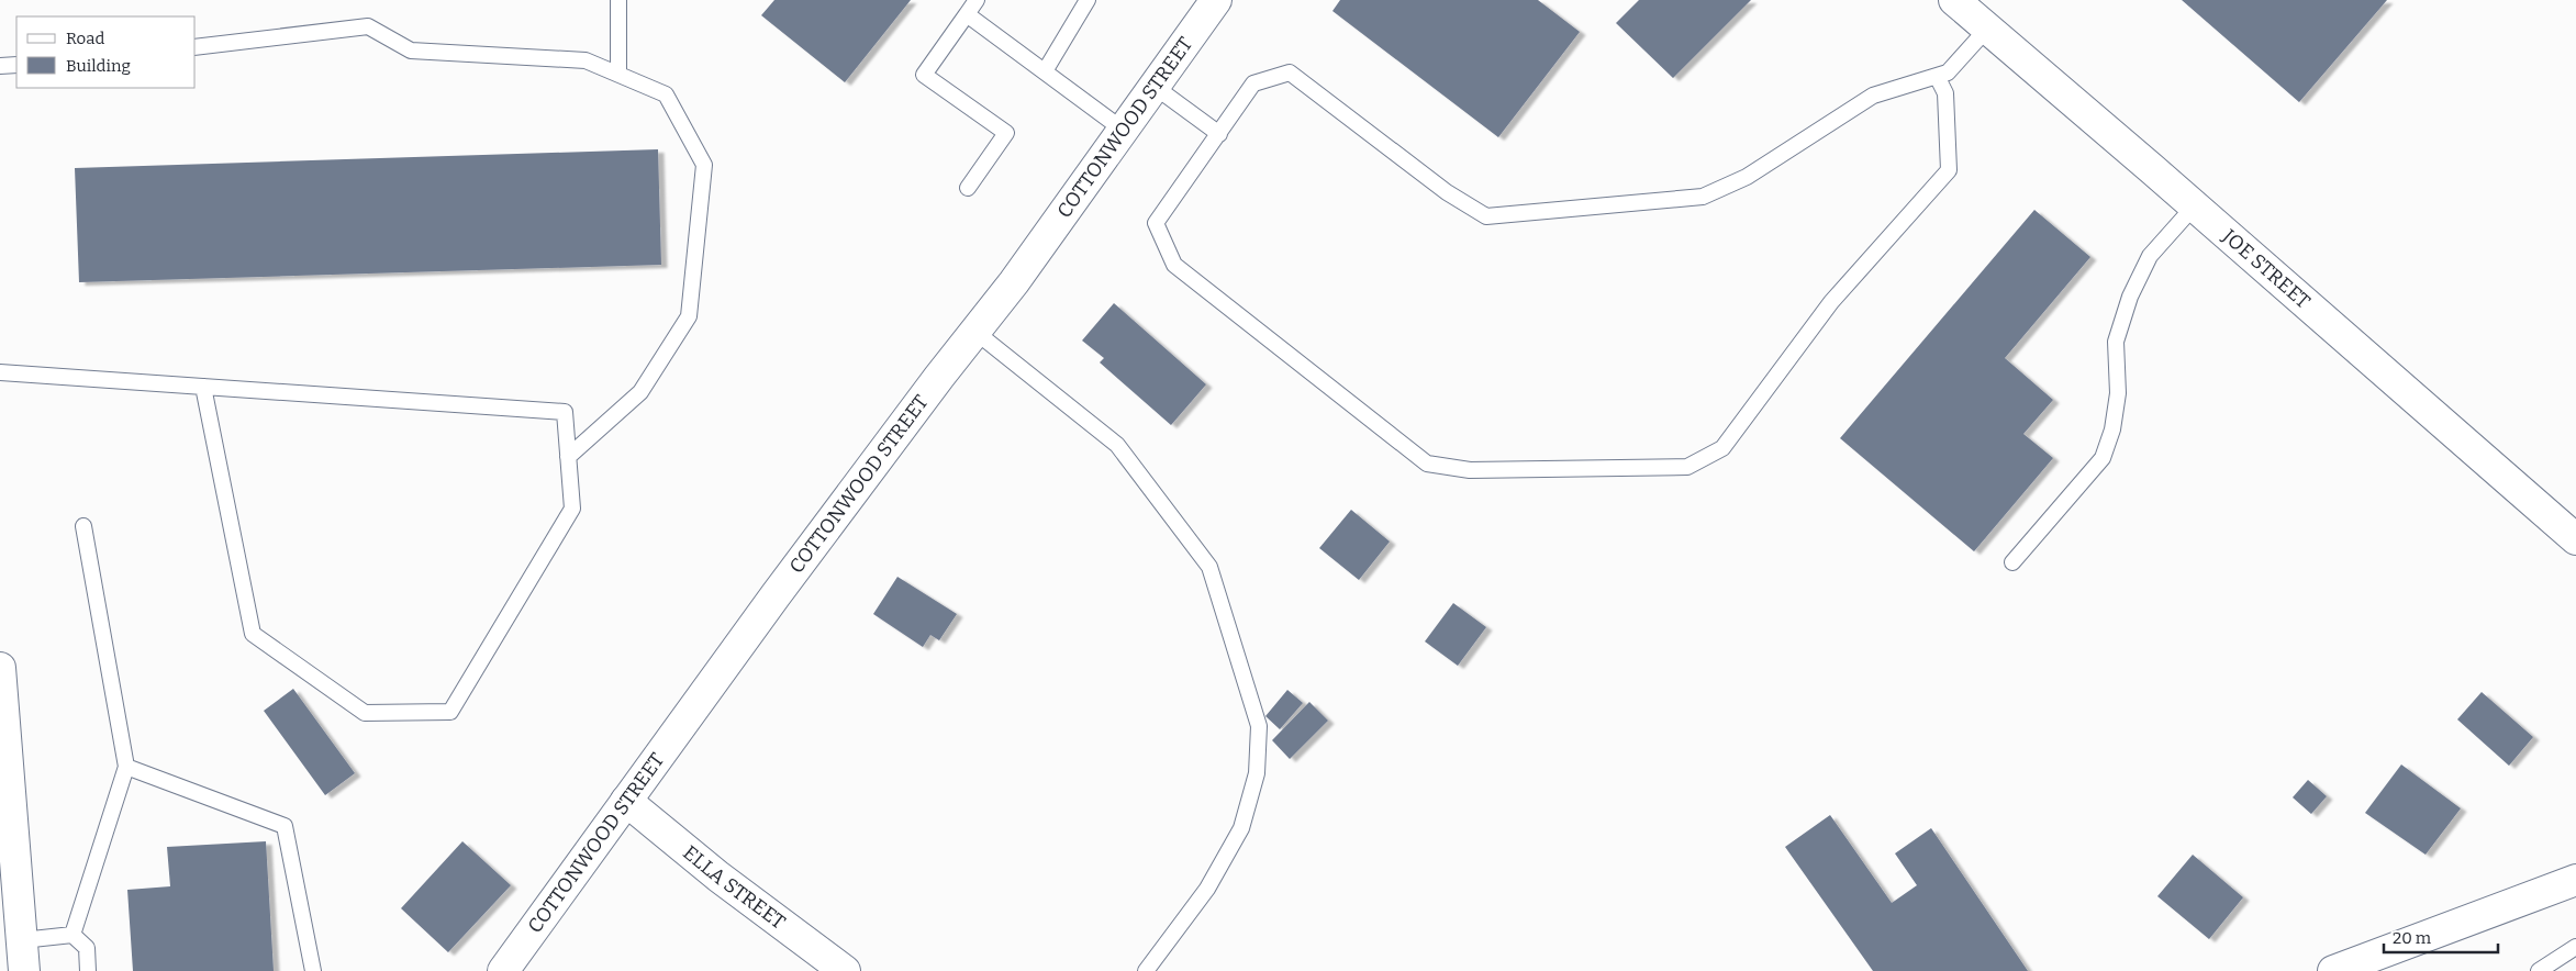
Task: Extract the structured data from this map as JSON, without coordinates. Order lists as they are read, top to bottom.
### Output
{
  "streets": {
    "street": ["COTTONWOOD STREET", "JOE STREET", "ELLA STREET"]
  },
  "crossings": [
    ["COTTONWOOD STREET", "ELLA STREET"]
  ],
  "legend": ["Road", "Building"],
  "scale_bar": "20 m"
}
